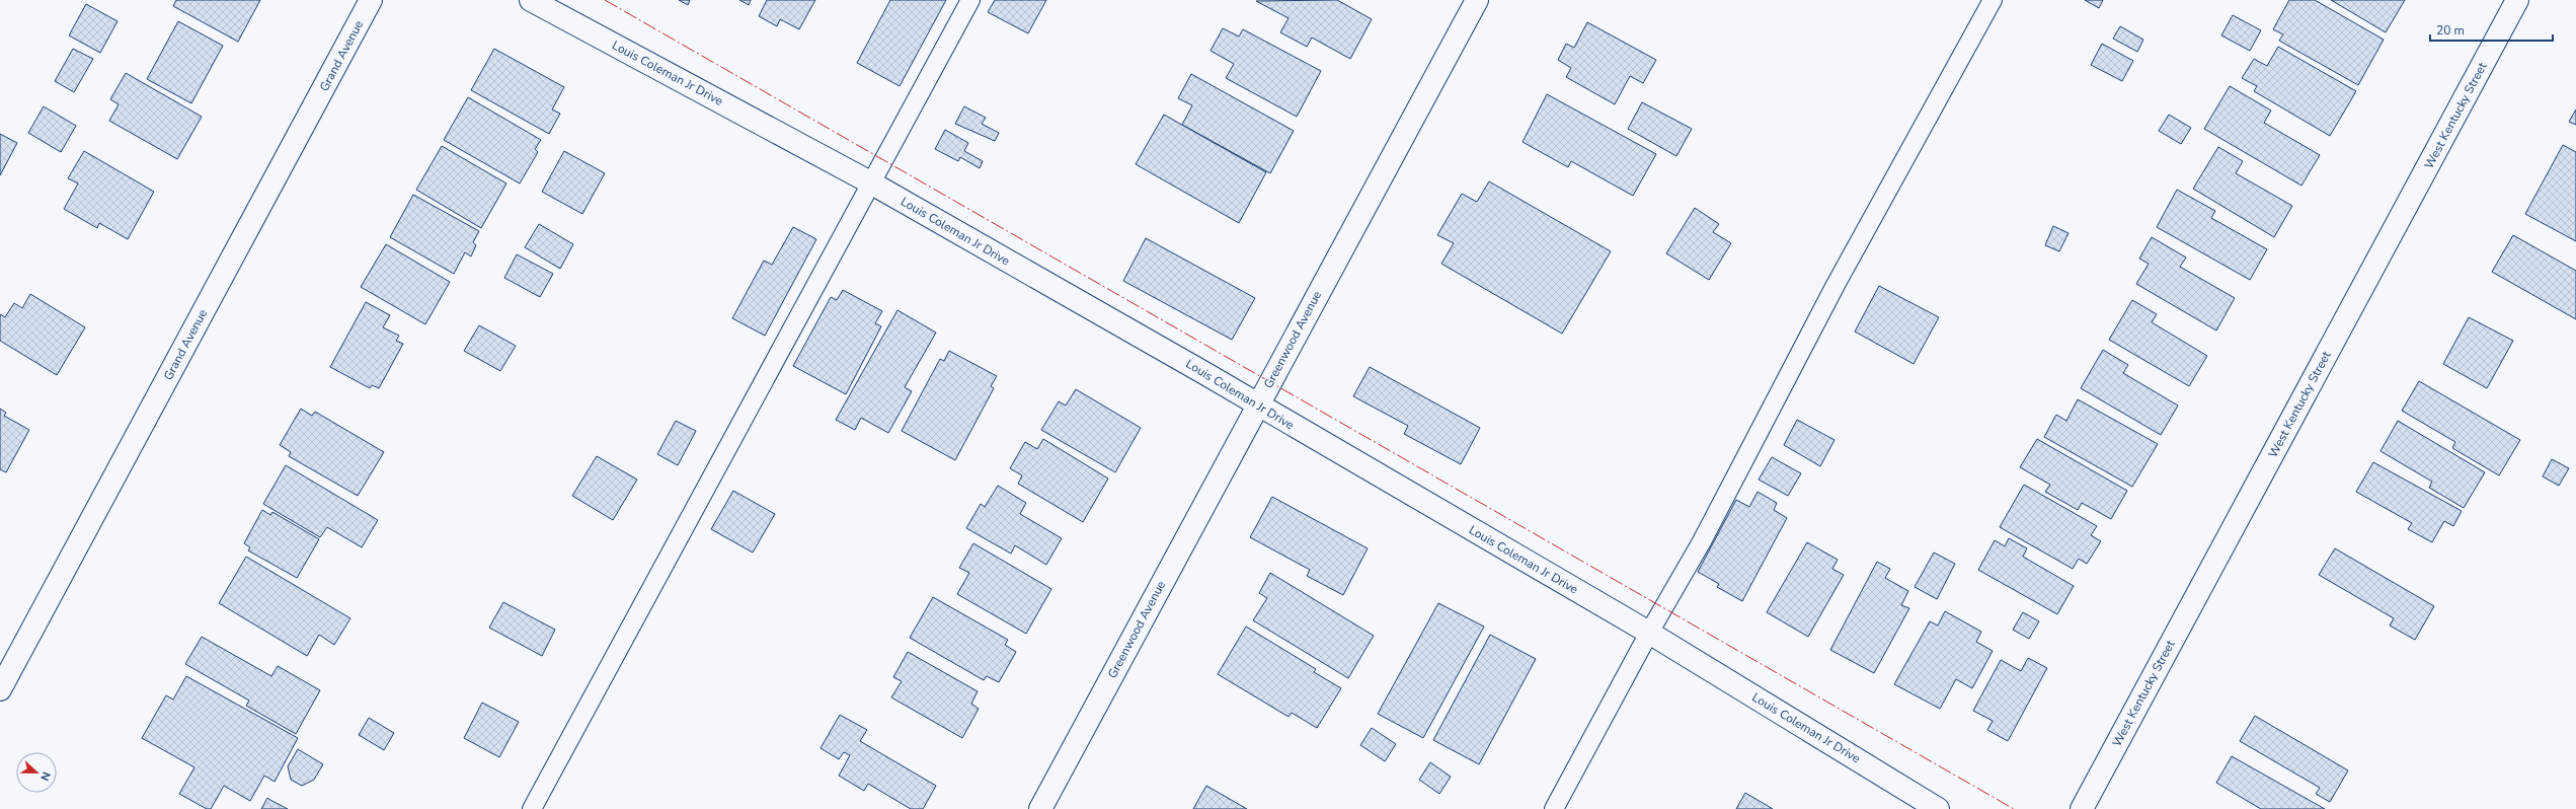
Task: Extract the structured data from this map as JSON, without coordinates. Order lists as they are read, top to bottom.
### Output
{
  "streets": {
    "street": [
      "Grand Avenue",
      "Louis Coleman Jr Drive",
      "West Kentucky Street",
      "Greenwood Avenue"
    ]
  },
  "crossings": [
    ["Louis Coleman Jr Drive", "Greenwood Avenue"]
  ],
  "scale_bar": "20 m",
  "north": "right"
}
